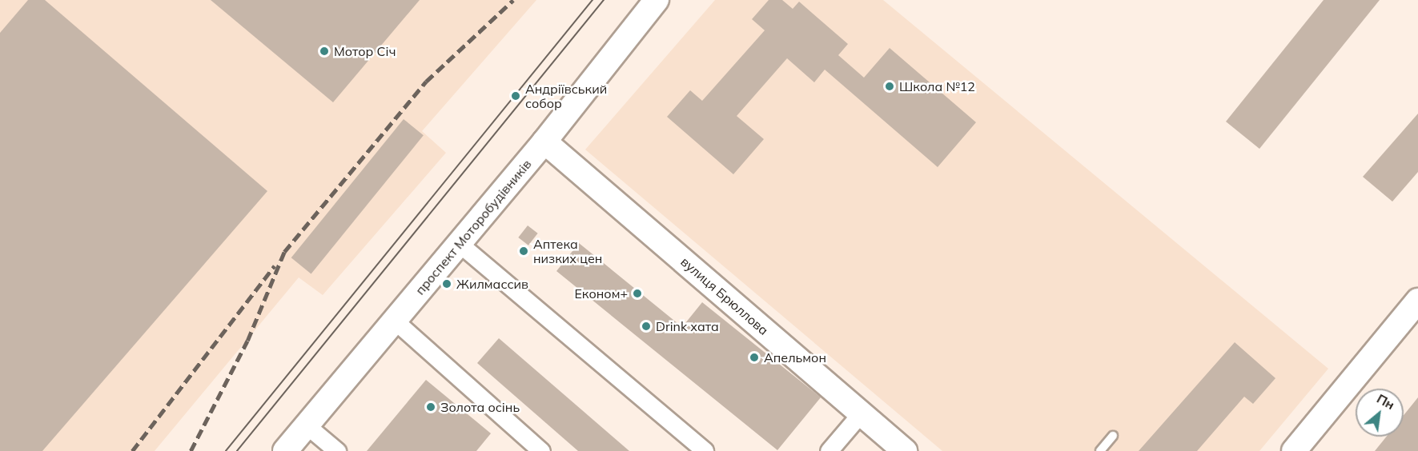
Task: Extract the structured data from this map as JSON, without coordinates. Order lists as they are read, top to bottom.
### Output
{
  "streets": {
    "street": ["проспект Моторобудівників", "вулиця Брюллова"]
  },
  "crossings": [
    ["проспект Моторобудівників", "вулиця Брюллова"]
  ],
  "places": [
    "Мотор Січ",
    "Школа №12",
    "Андріївський собор",
    "Аптека низких цен",
    "Жилмассив",
    "Економ+",
    "Drink хата",
    "Апельмон",
    "Золота осінь"
  ],
  "north": "top right"
}
